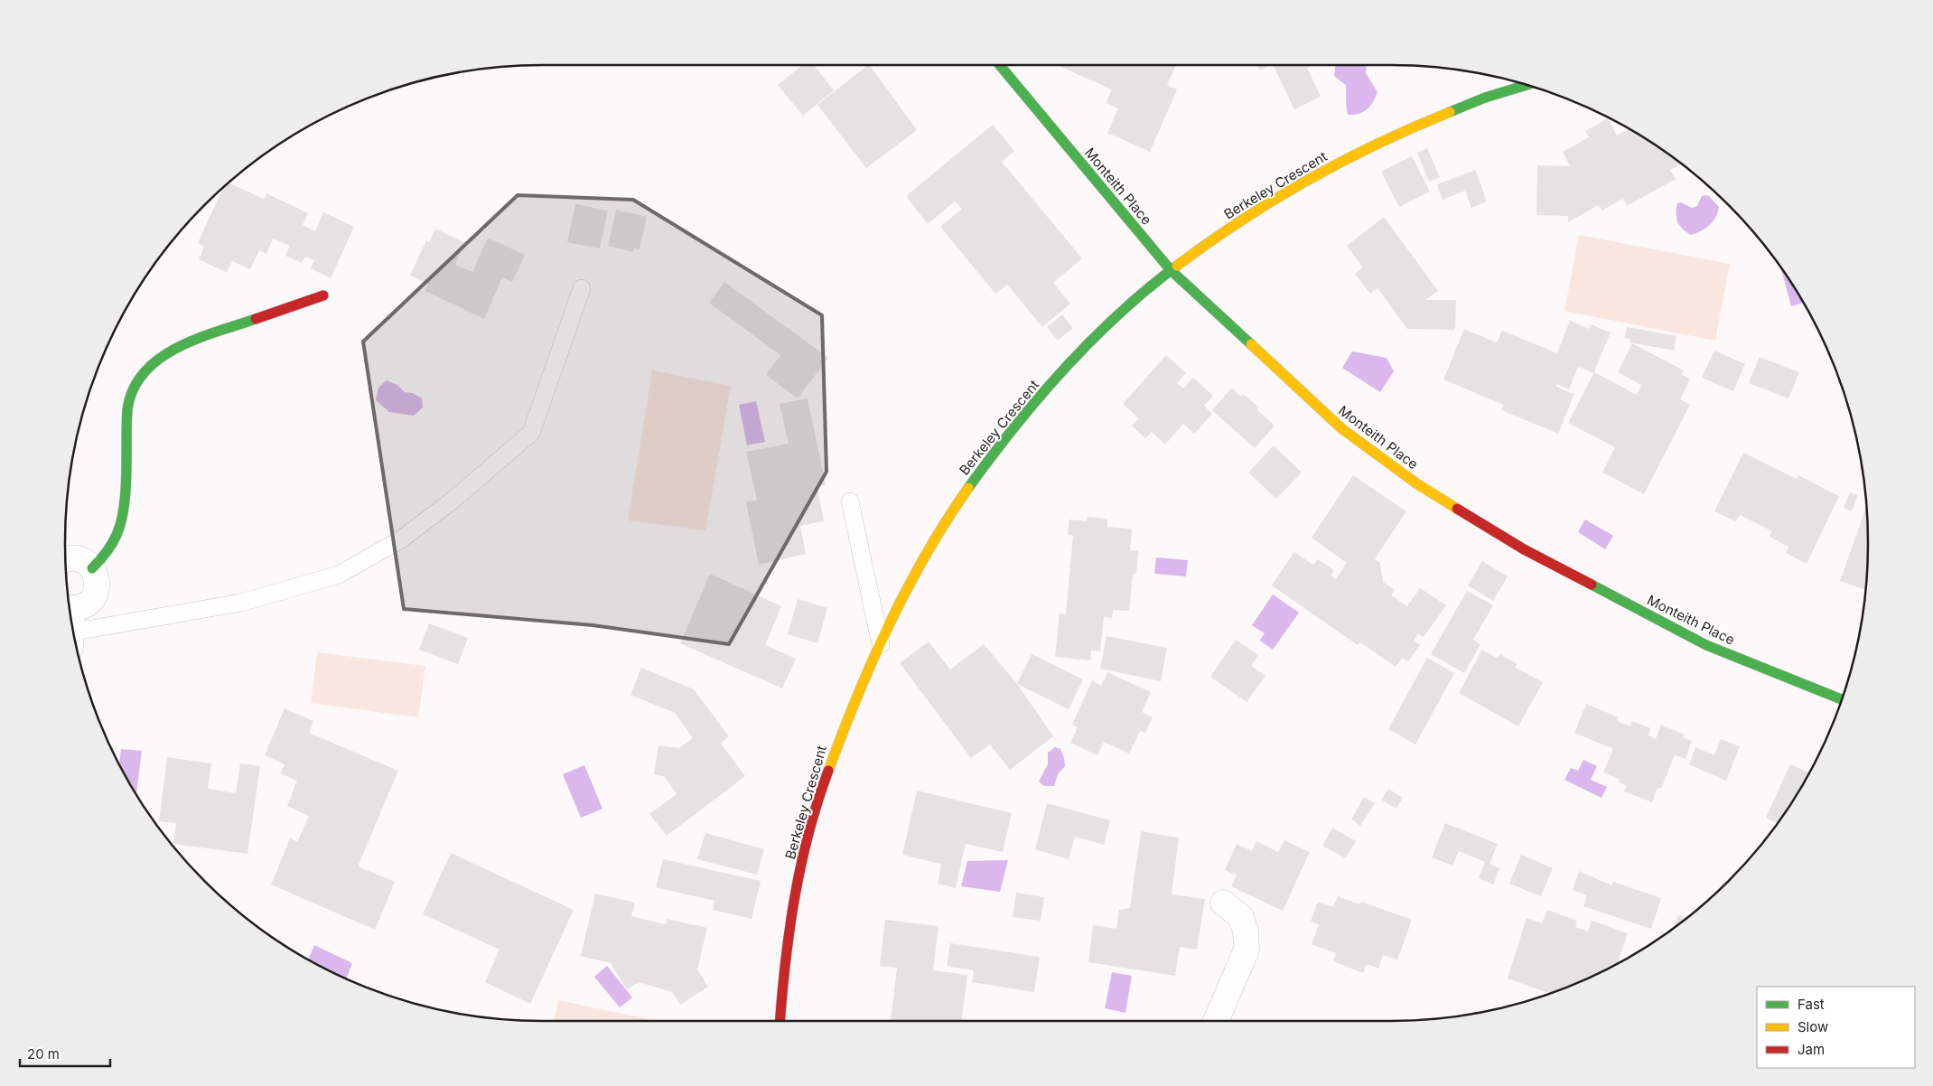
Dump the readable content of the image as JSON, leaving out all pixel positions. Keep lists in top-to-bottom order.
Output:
{
  "streets": {
    "street": ["Berkeley Crescent", "Monteith Place"]
  },
  "crossings": [
    ["Berkeley Crescent", "Monteith Place"]
  ],
  "legend": ["Fast", "Slow", "Jam"],
  "scale_bar": "20 m"
}
